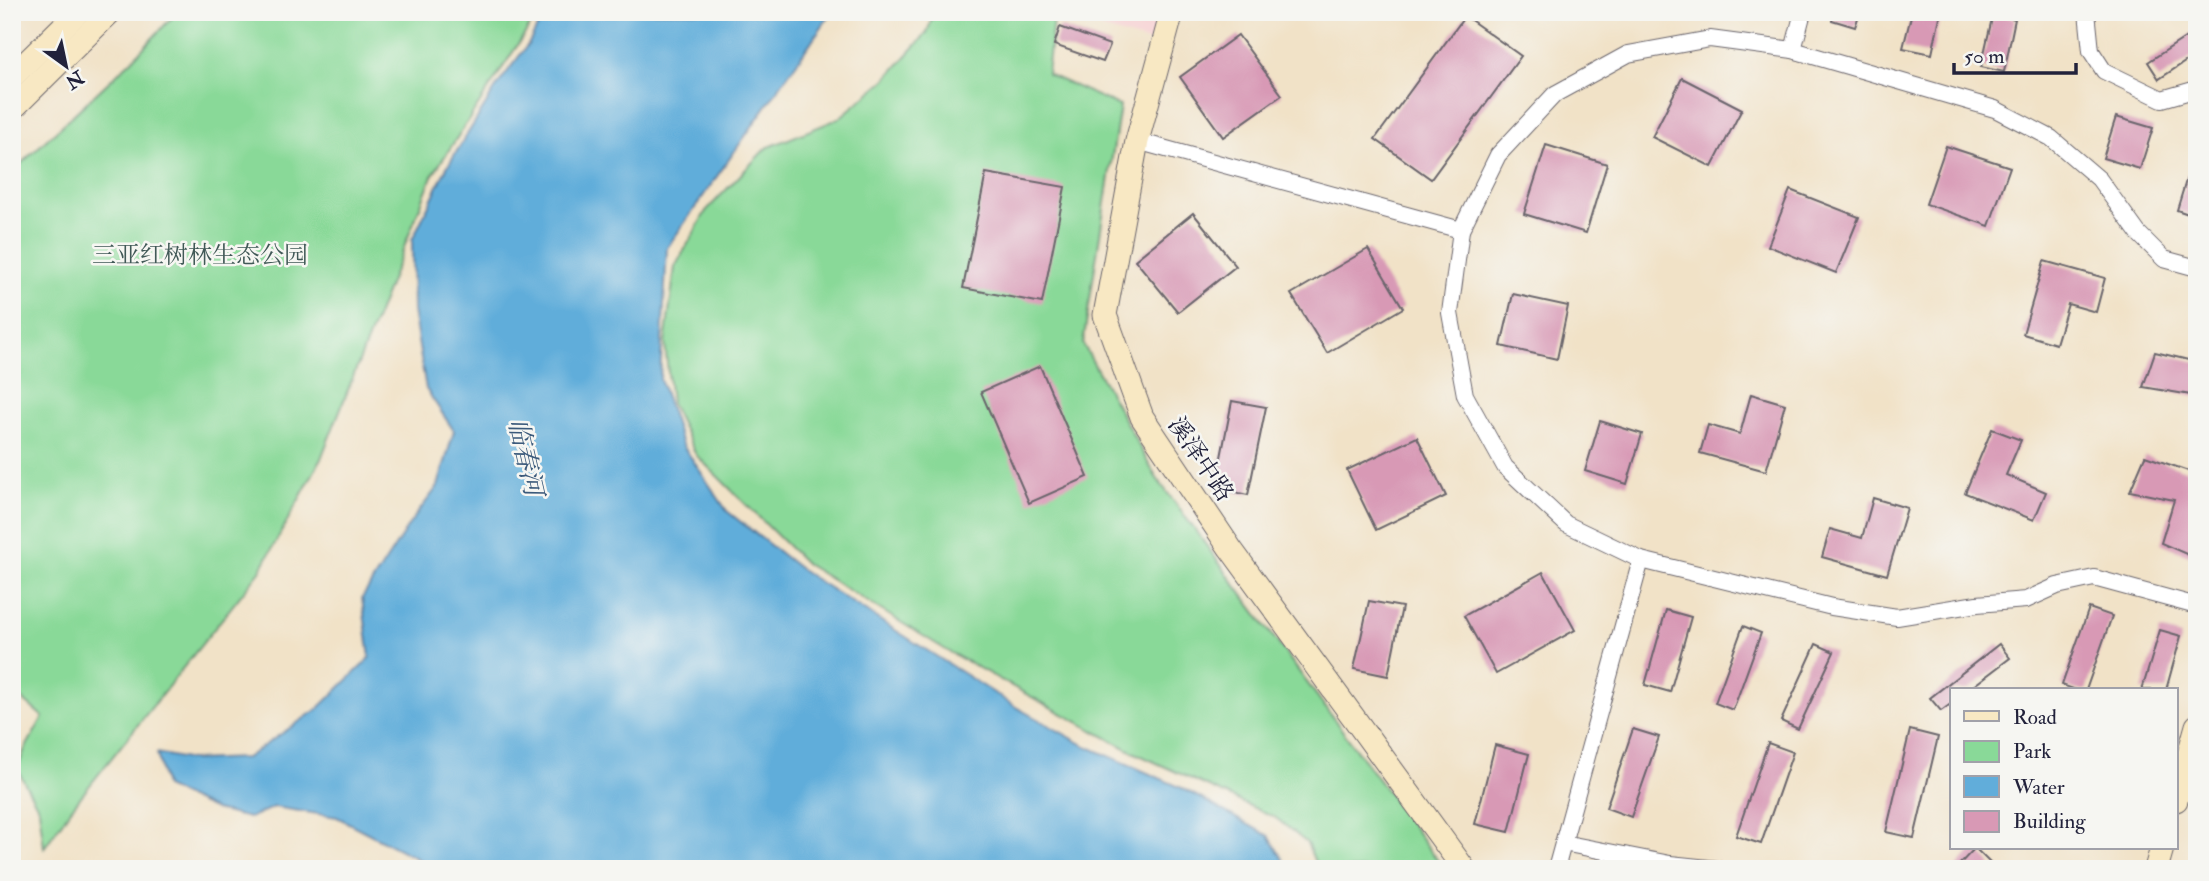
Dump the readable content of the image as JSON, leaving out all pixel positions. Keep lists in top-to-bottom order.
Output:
{
  "streets": {
    "street": ["溪泽中路"]
  },
  "water": ["临春河"],
  "parks": ["三亚红树林生态公园"],
  "legend": [
    "Road",
    "Park",
    "Water",
    "Building"
  ],
  "scale_bar": "50 m",
  "north": "bottom right"
}
